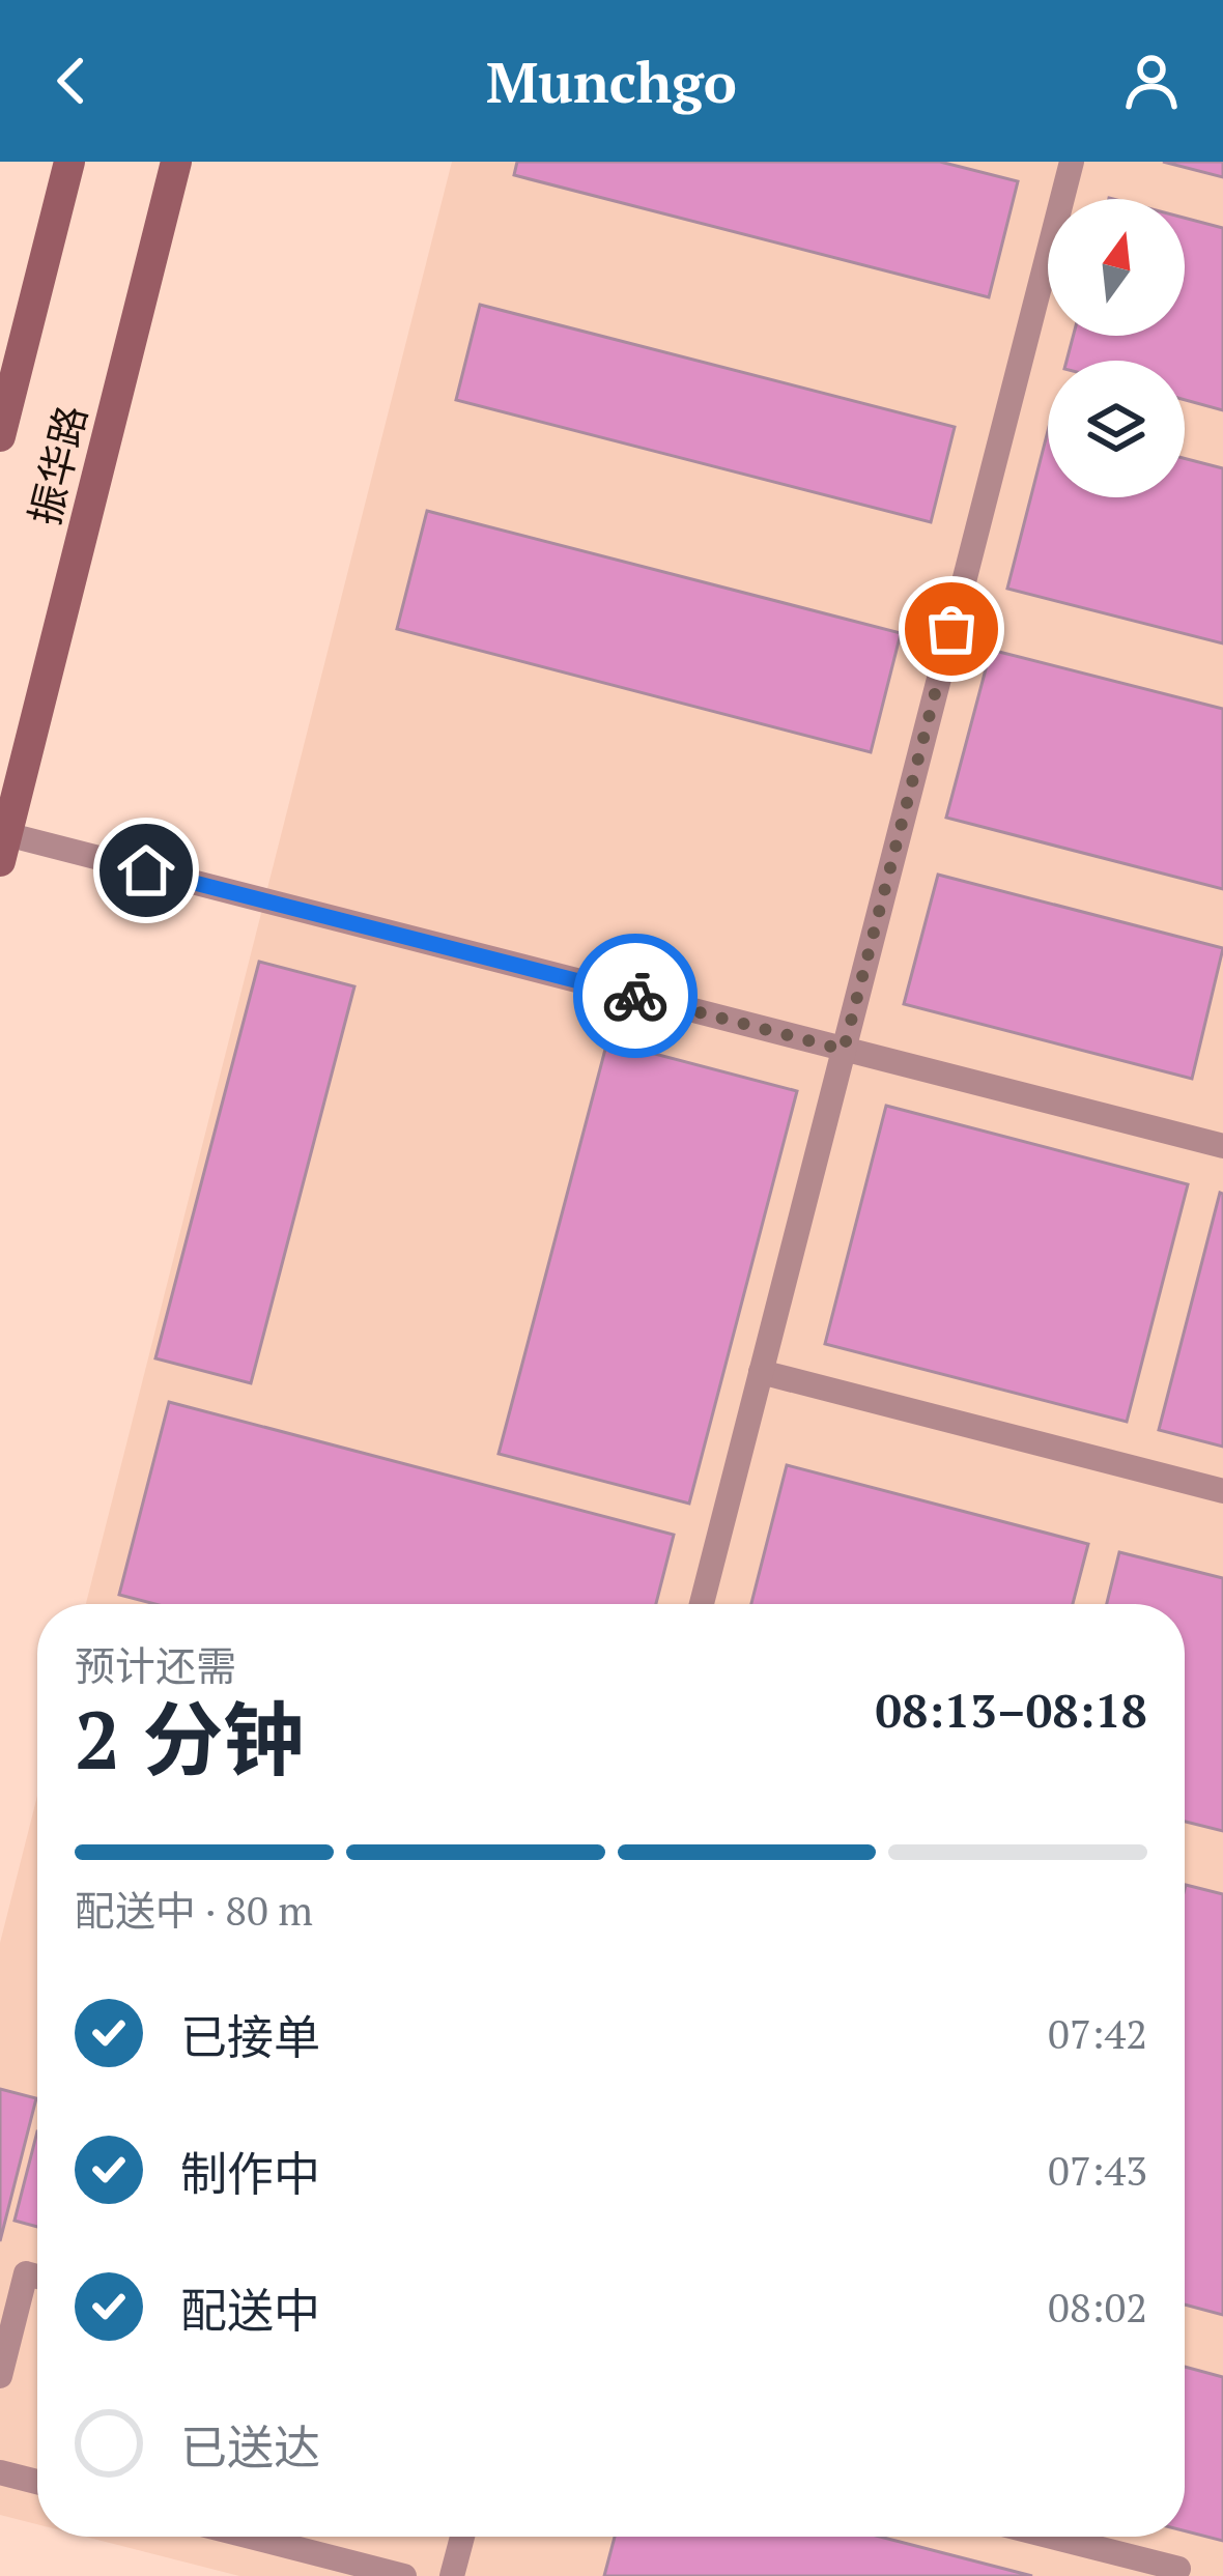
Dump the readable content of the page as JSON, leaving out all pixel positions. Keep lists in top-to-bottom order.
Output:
{
  "streets": {
    "main road": ["振华路"]
  },
  "north": "top",
  "page": {
    "header": "Munchgo",
    "heading": ["2 分钟", "预计还需", "08:13–08:18"],
    "bar": "配送中 · 80 m",
    "list": [
      ["已接单", "07:42"],
      ["制作中", "07:43"],
      ["配送中", "08:02"],
      "已送达"
    ]
  }
}
